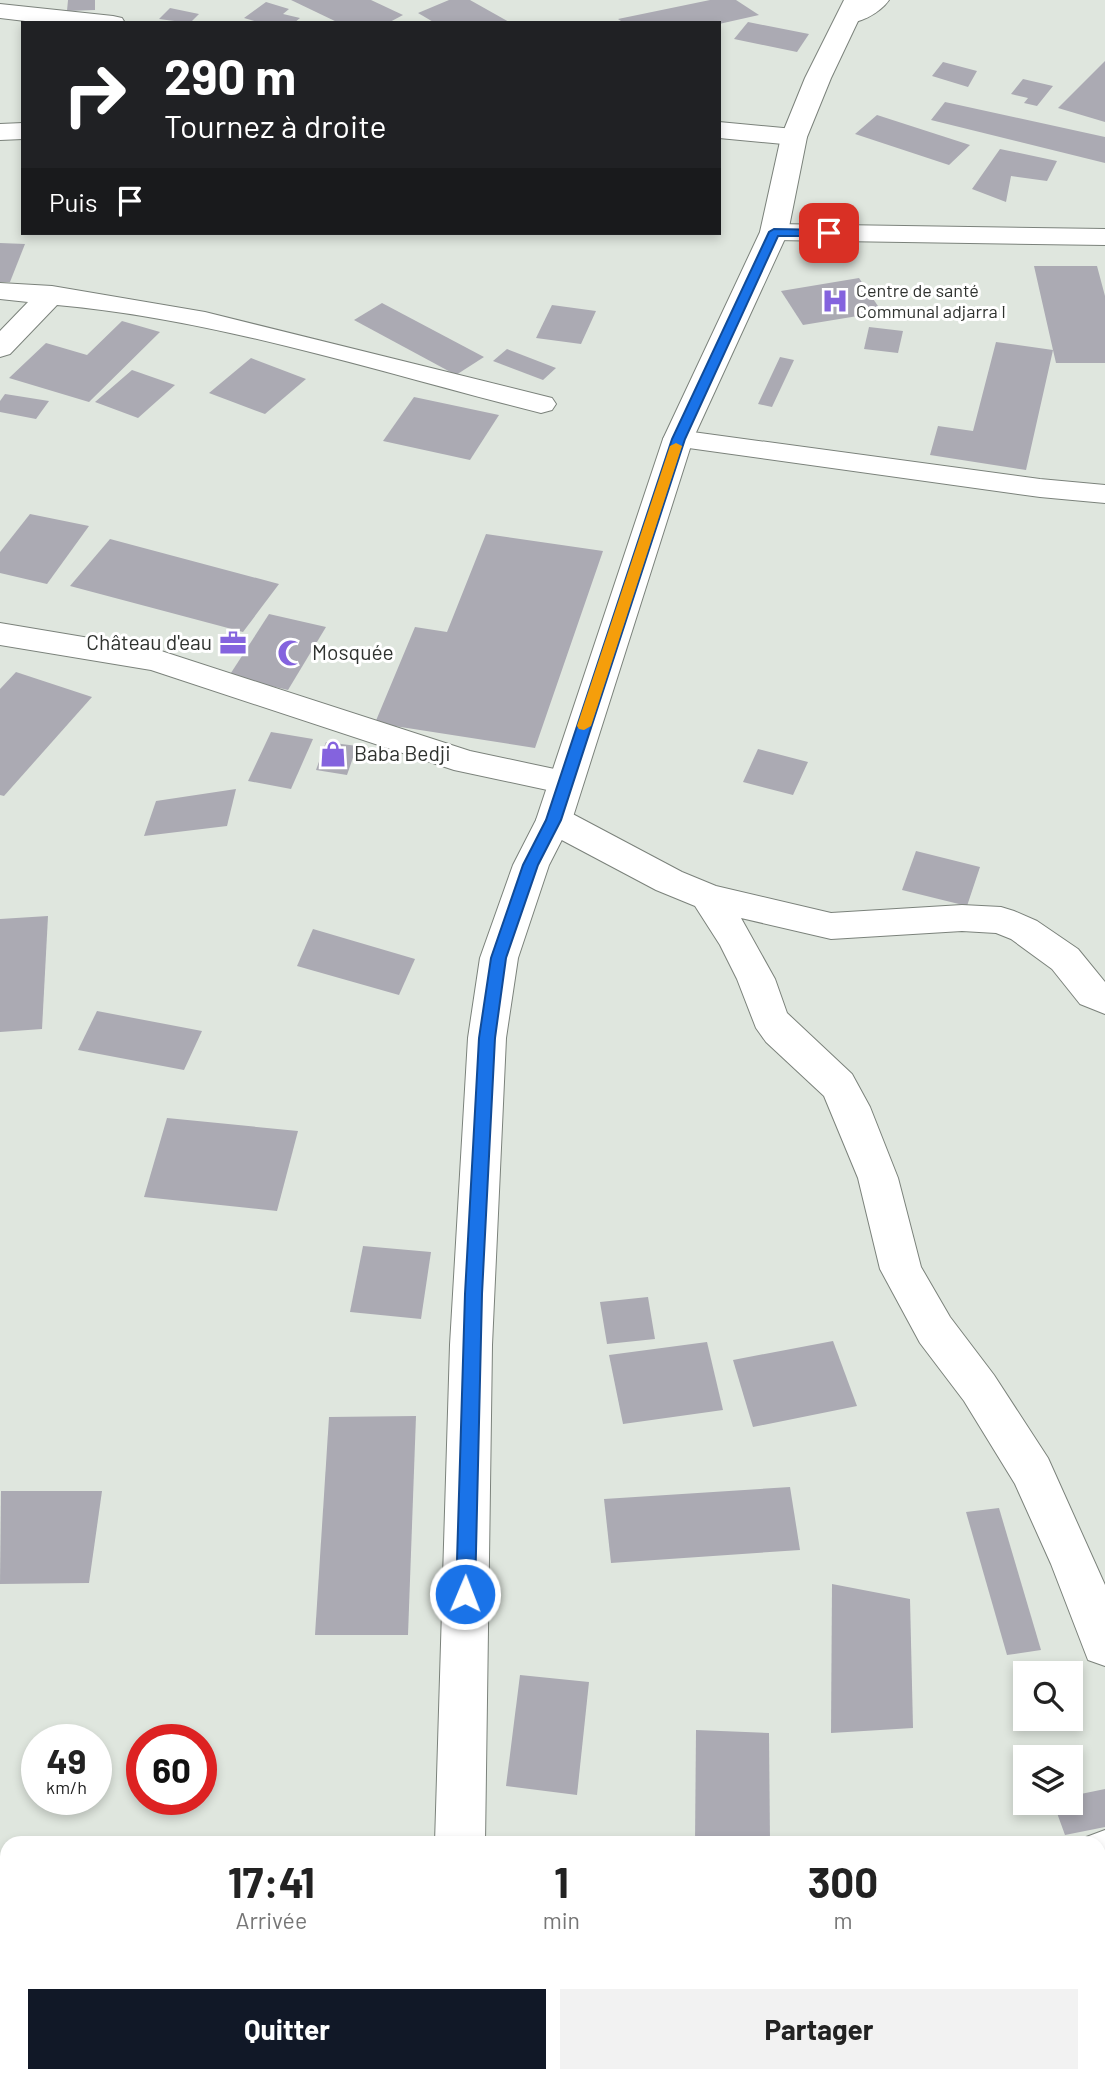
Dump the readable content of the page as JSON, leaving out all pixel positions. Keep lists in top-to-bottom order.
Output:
{
  "places": {
    "hospital": ["Centre de santé Communal adjarra I"],
    "office": ["Château d'eau"],
    "mosque": ["Mosquée"],
    "shop": ["Baba Bedji"]
  },
  "page": {
    "turn": ["290 m", "Tournez à droite"],
    "then": "Puis",
    "speed": "49 km/h",
    "limit": "60",
    "eta": [
      "17:41",
      "Arrivée",
      "1",
      "min",
      "300",
      "m"
    ],
    "buttons": ["Quitter", "Partager"]
  }
}
